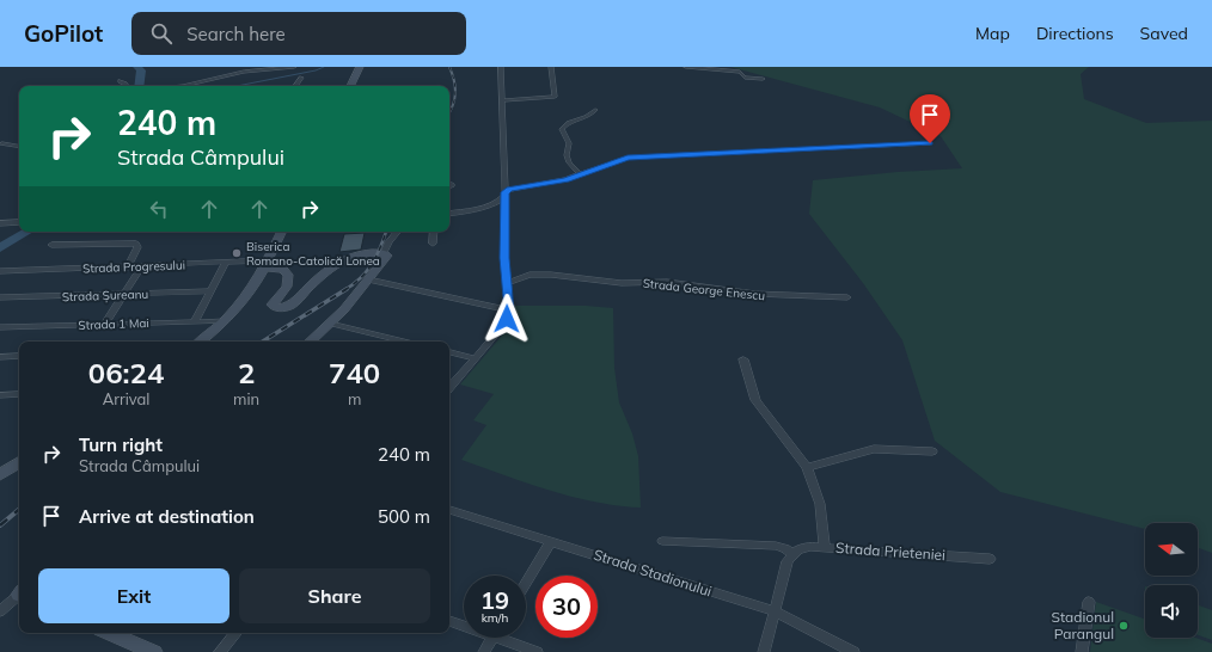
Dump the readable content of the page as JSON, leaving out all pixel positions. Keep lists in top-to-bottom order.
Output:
{
  "streets": {
    "street": [
      "Strada Progresului",
      "Strada George Enescu",
      "Strada Șureanu",
      "Strada 1 Mai",
      "Strada Prieteniei",
      "Strada Stadionului"
    ]
  },
  "places": ["Biserica Romano-Catolică Lonea", "Stadionul Parangul"],
  "north": "left",
  "page": {
    "header": "GoPilot",
    "search": "Search here",
    "nav": ["Map", "Directions", "Saved"],
    "turn": ["240 m", "Strada Câmpului"],
    "eta": [
      "06:24",
      "Arrival",
      "2",
      "min",
      "740",
      "m"
    ],
    "list": [
      {
        "name": "Turn right",
        "note": "Strada Câmpului",
        "value": "240 m"
      },
      {
        "name": "Arrive at destination",
        "value": "500 m"
      }
    ],
    "buttons": ["Exit", "Share"],
    "speed": "19 km/h",
    "limit": "30"
  }
}
